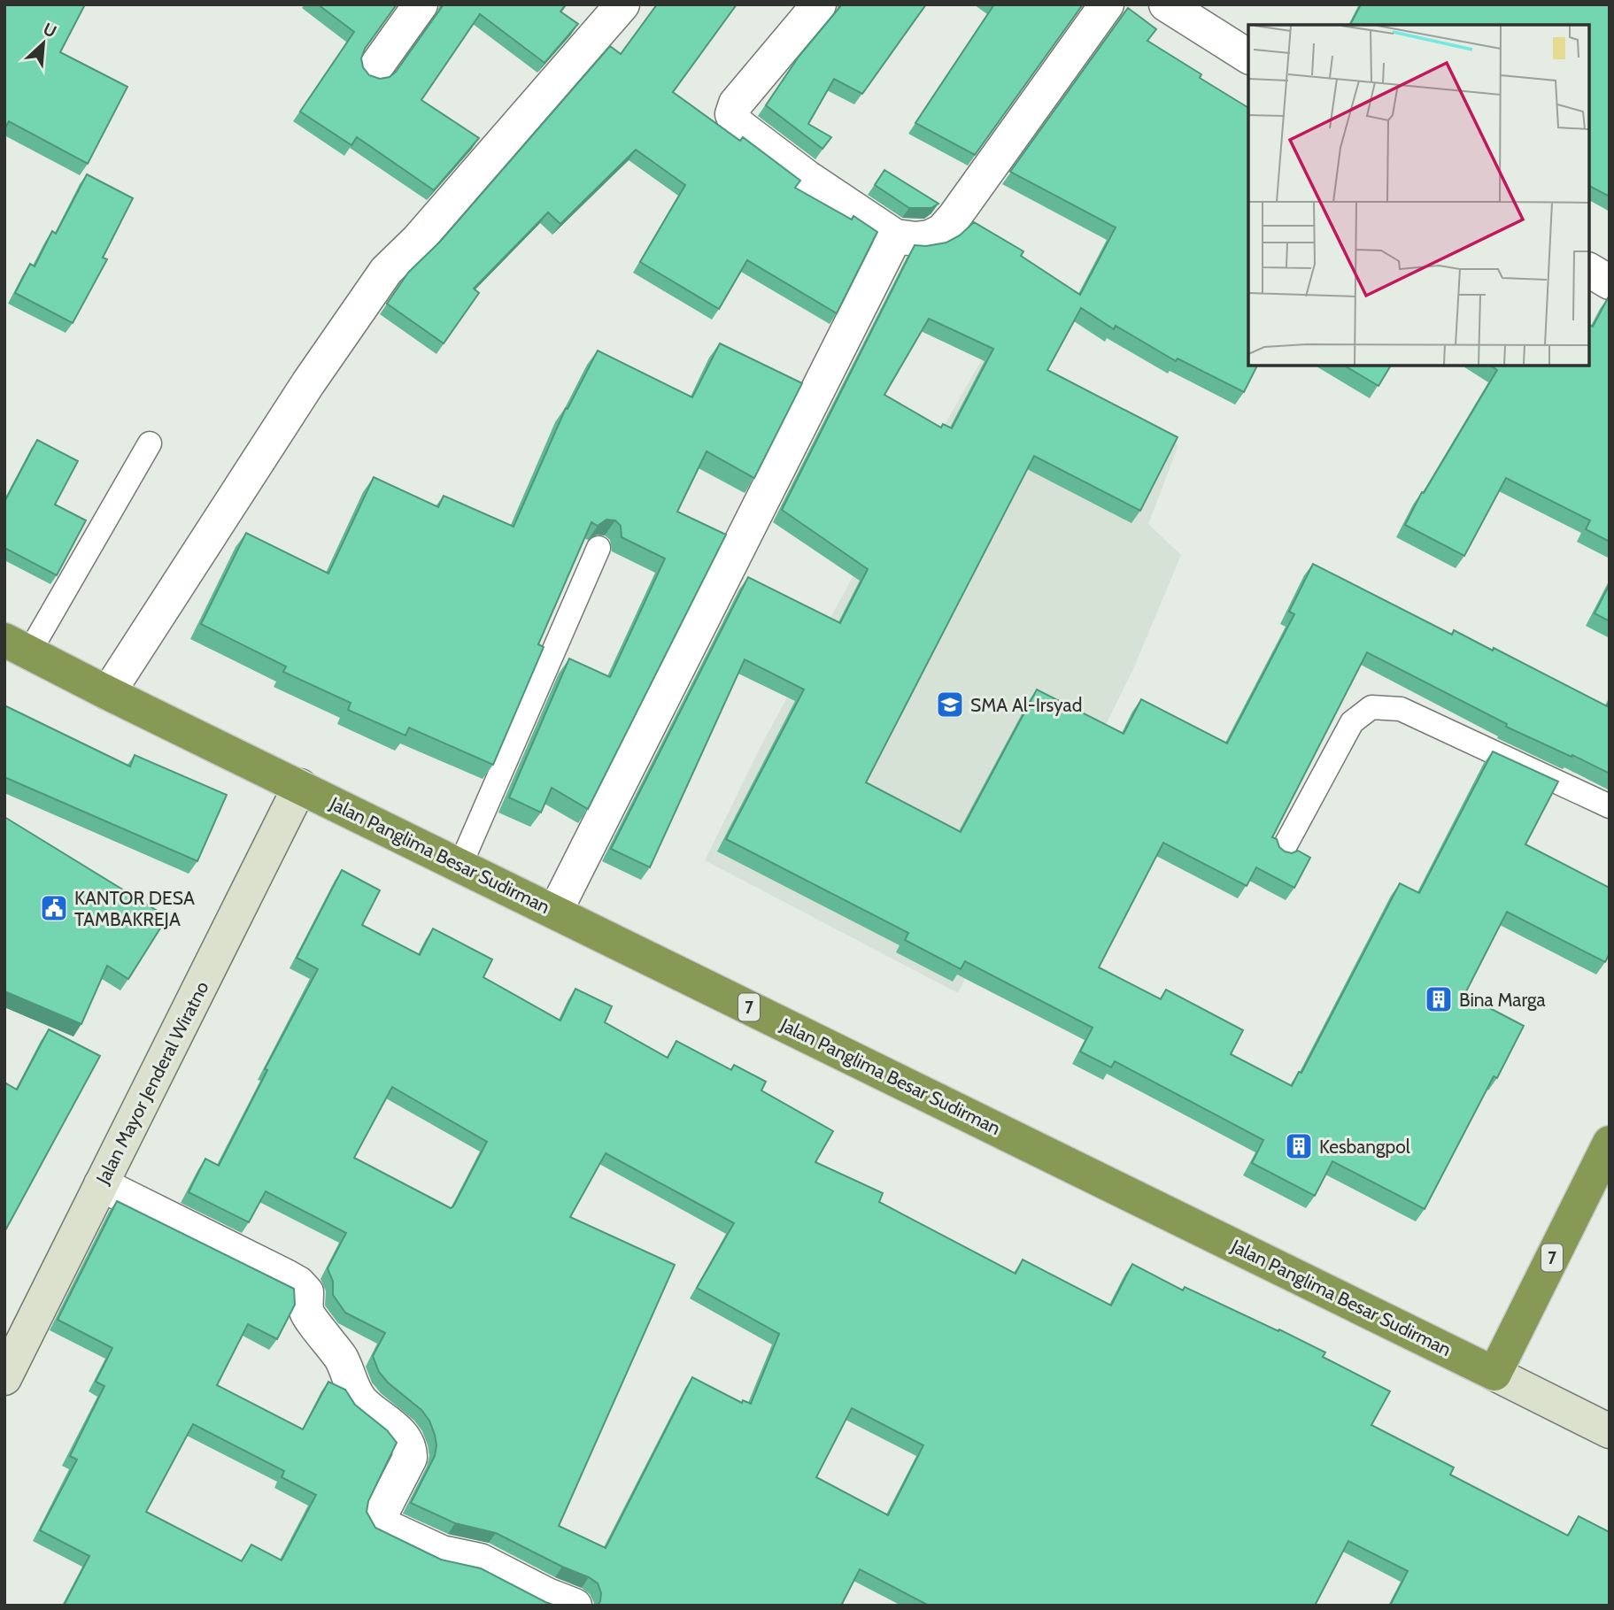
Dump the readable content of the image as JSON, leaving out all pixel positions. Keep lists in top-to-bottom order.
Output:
{
  "streets": {
    "highway": ["Jalan Panglima Besar Sudirman", "7"],
    "street": ["Jalan Mayor Jenderal Wiratno"]
  },
  "crossings": [
    ["Jalan Panglima Besar Sudirman", "7"],
    ["Jalan Panglima Besar Sudirman", "Jalan Mayor Jenderal Wiratno"]
  ],
  "places": {
    "school or university": ["SMA Al-Irsyad"],
    "public building": ["KANTOR DESA TAMBAKREJA"],
    "building": ["Bina Marga", "Kesbangpol"]
  },
  "north": "top right"
}
